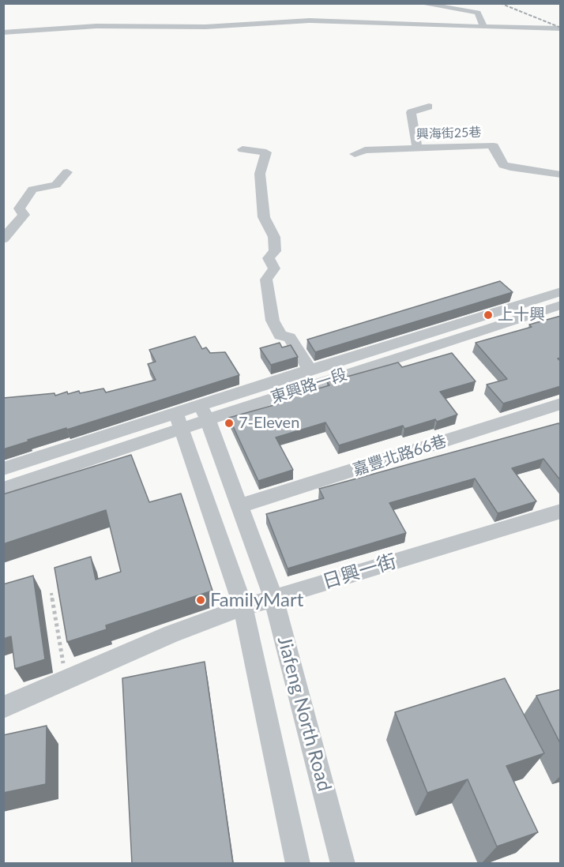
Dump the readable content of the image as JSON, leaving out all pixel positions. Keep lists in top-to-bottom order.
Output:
{
  "streets": {
    "street": [
      "興海街25巷",
      "東興路一段",
      "嘉豐北路66巷",
      "日興一街",
      "Jiafeng North Road"
    ]
  },
  "crossings": [
    ["東興路一段", "Jiafeng North Road"],
    ["嘉豐北路66巷", "Jiafeng North Road"],
    ["日興一街", "Jiafeng North Road"]
  ],
  "places": ["上十興", "7-Eleven", "FamilyMart"]
}
